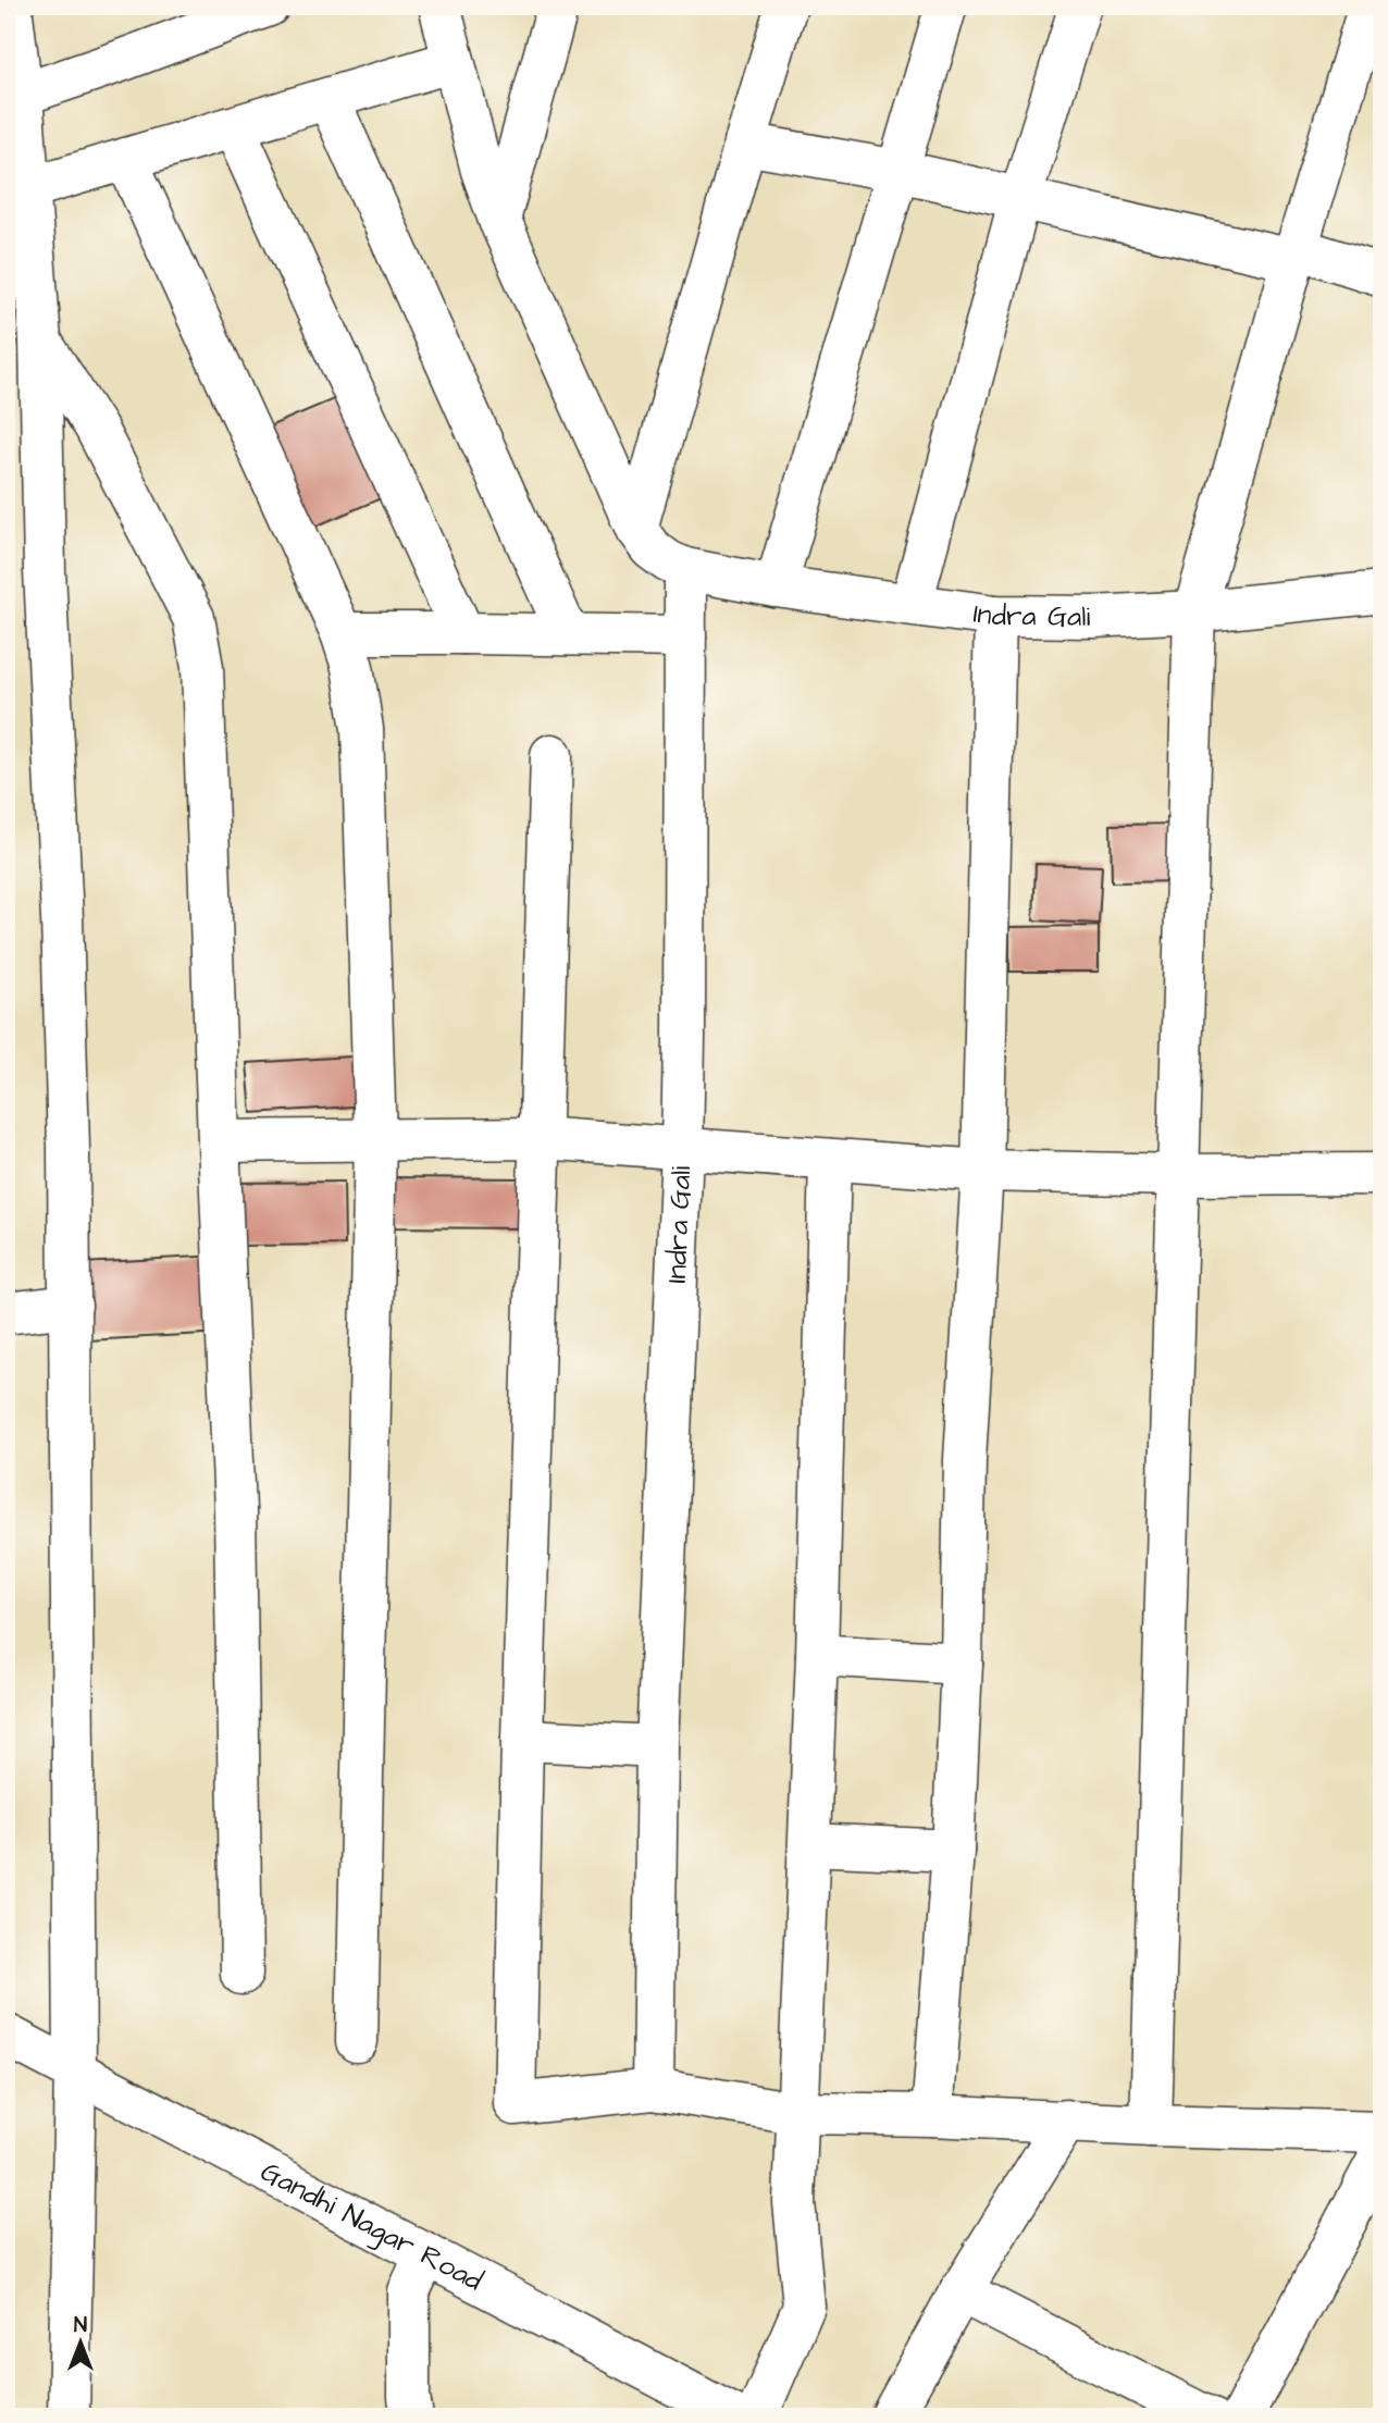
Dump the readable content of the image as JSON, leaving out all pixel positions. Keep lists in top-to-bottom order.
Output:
{
  "streets": {
    "street": ["Indra Gali", "Gandhi Nagar Road"]
  },
  "north": "top"
}
